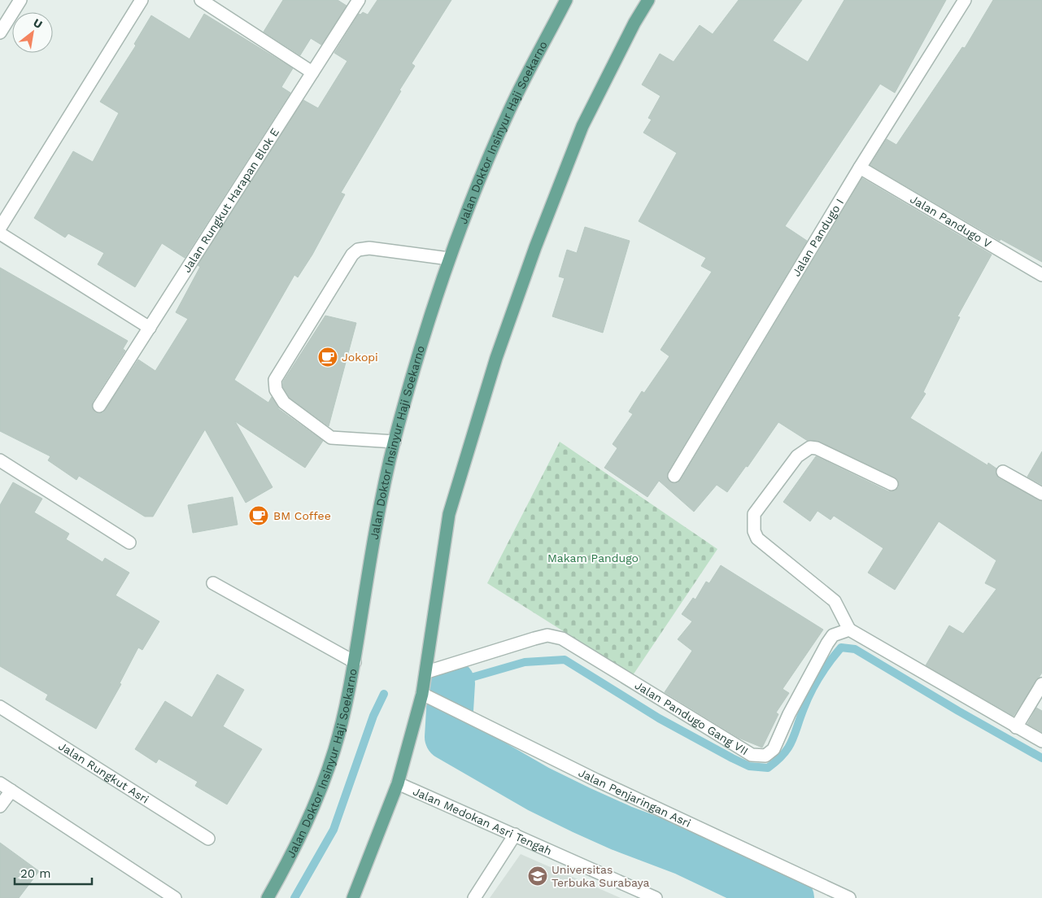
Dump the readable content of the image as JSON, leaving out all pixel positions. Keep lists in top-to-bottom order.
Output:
{
  "streets": {
    "main road": ["Jalan Doktor Insinyur Haji Soekarno"],
    "street": [
      "Jalan Rungkut Harapan Blok E",
      "Jalan Pandugo V",
      "Jalan Pandugo I",
      "Jalan Pandugo Gang VII",
      "Jalan Rungkut Asri",
      "Jalan Penjaringan Asri",
      "Jalan Medokan Asri Tengah"
    ]
  },
  "crossings": [
    ["Jalan Pandugo V", "Jalan Pandugo I"]
  ],
  "parks": ["Makam Pandugo"],
  "places": {
    "cafe": ["Jokopi", "BM Coffee"],
    "school or university": ["Universitas Terbuka Surabaya"]
  },
  "scale_bar": "20 m",
  "north": "top right"
}
